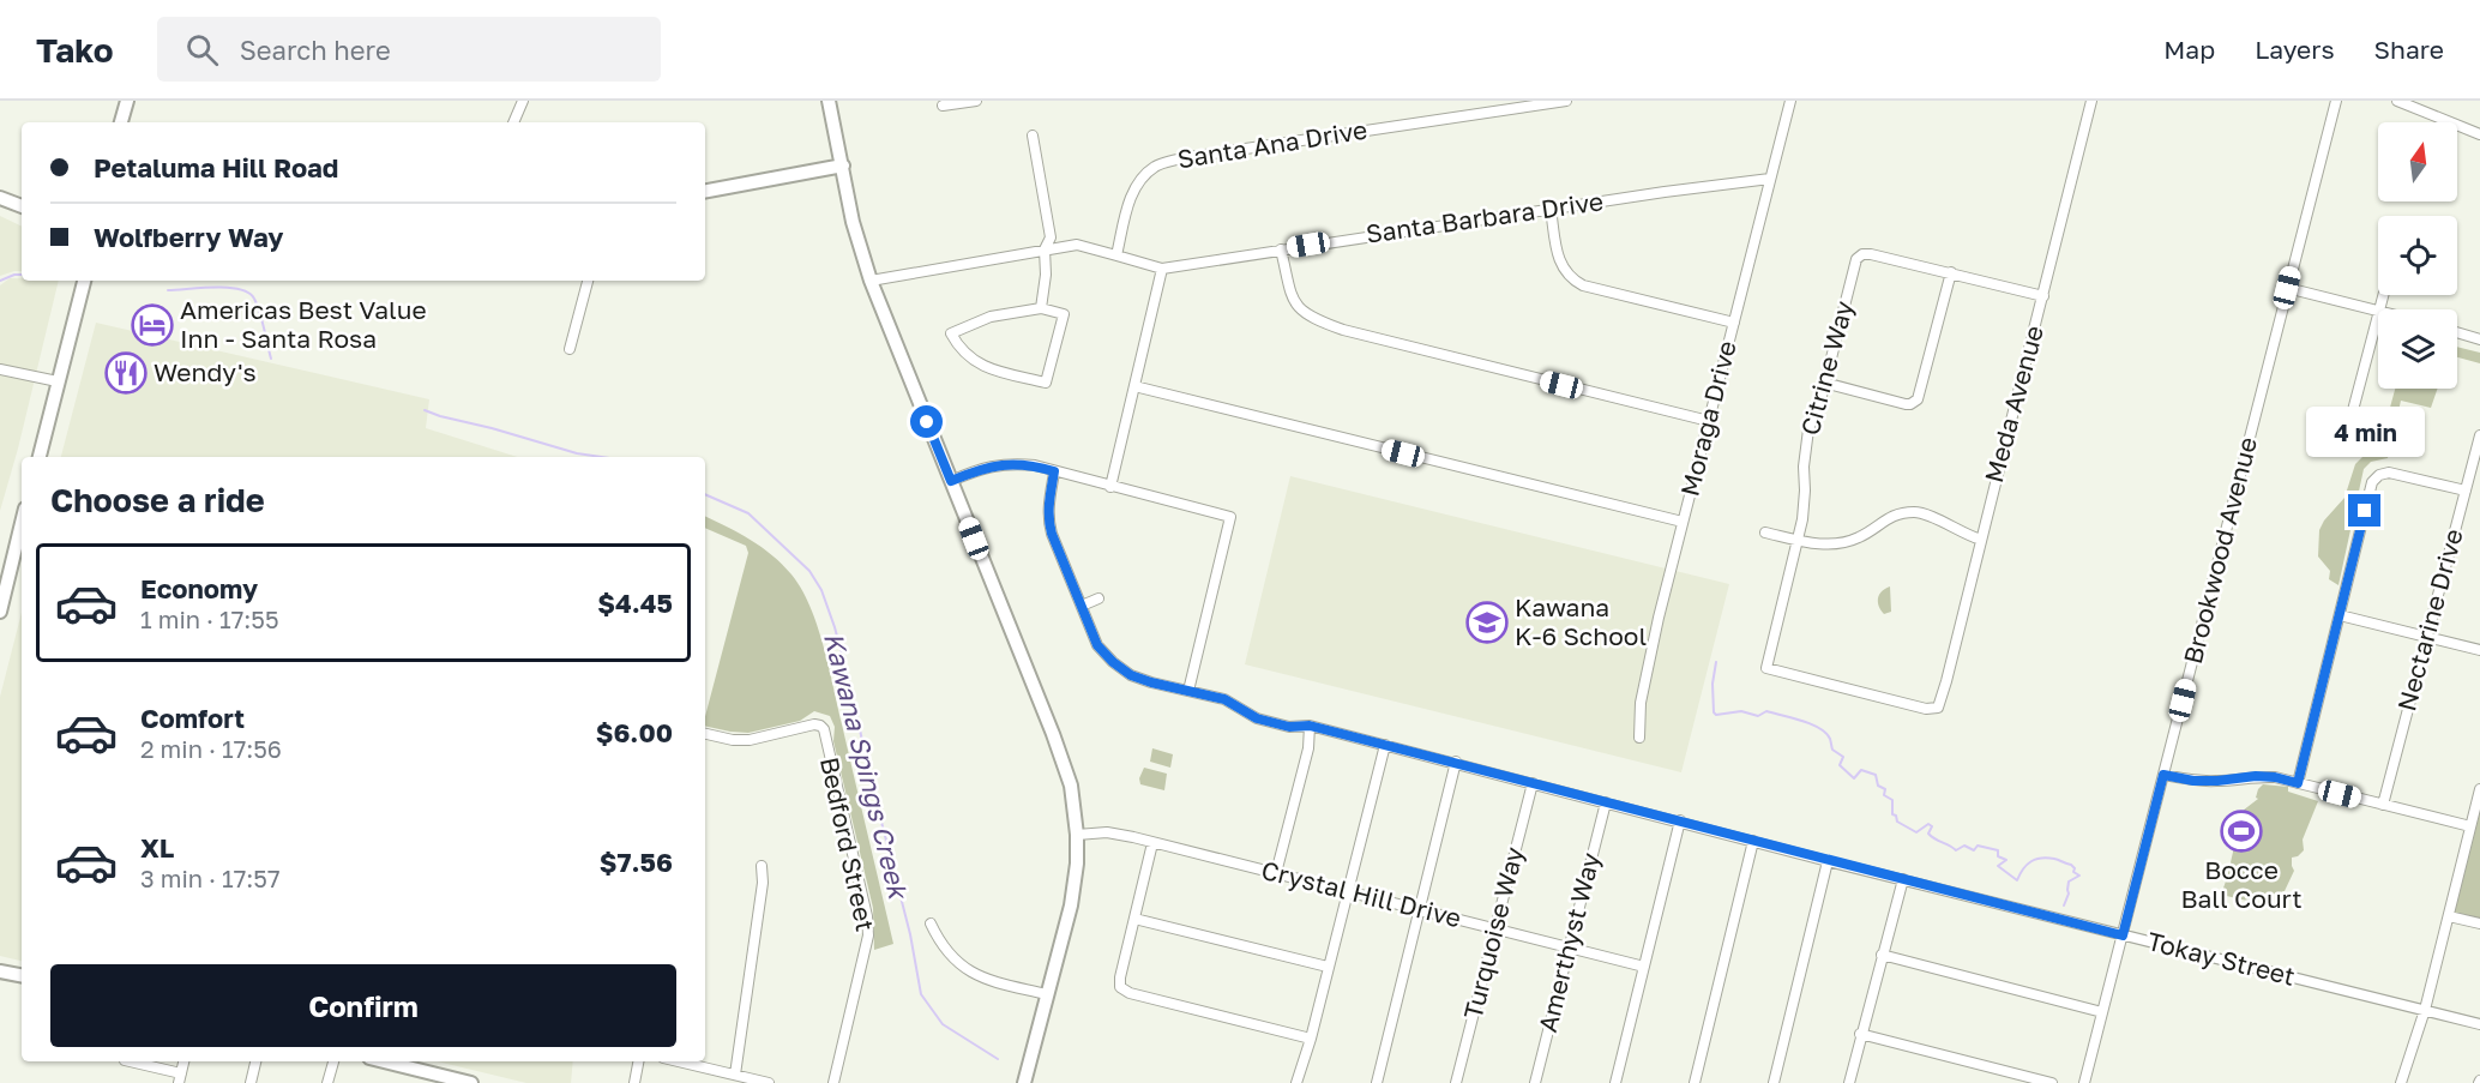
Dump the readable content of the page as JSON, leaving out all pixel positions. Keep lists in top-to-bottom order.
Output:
{
  "streets": {
    "street": [
      "Santa Ana Drive",
      "Santa Barbara Drive",
      "Citrine Way",
      "Meda Avenue",
      "Moraga Drive",
      "Brookwood Avenue",
      "Nectarine Drive",
      "Bedford Street",
      "Crystal Hill Drive",
      "Turquoise Way",
      "Amerthyst Way",
      "Tokay Street"
    ]
  },
  "crossings": [
    ["Santa Ana Drive", "Santa Barbara Drive"],
    ["Santa Barbara Drive", "Moraga Drive"],
    ["Citrine Way", "Meda Avenue"],
    ["Brookwood Avenue", "Tokay Street"],
    ["Crystal Hill Drive", "Turquoise Way"],
    ["Crystal Hill Drive", "Amerthyst Way"],
    ["Turquoise Way", "Tokay Street"],
    ["Amerthyst Way", "Tokay Street"]
  ],
  "water": ["Kawana Spings Creek"],
  "places": {
    "hotel": ["Americas Best Value Inn - Santa Rosa"],
    "restaurant": ["Wendy's"],
    "school or university": ["Kawana K-6 School"],
    "sports": ["Bocce Ball Court"]
  },
  "north": "top",
  "page": {
    "header": "Tako",
    "search": "Search here",
    "nav": ["Map", "Layers", "Share"],
    "banner": ["Petaluma Hill Road", "Wolfberry Way"],
    "bubble": "4 min",
    "heading": "Choose a ride",
    "list": [
      {
        "name": "Economy",
        "note": "1 min · 17:55",
        "value": "$4.45"
      },
      {
        "name": "Comfort",
        "note": "2 min · 17:56",
        "value": "$6.00"
      },
      {
        "name": "XL",
        "note": "3 min · 17:57",
        "value": "$7.56"
      }
    ],
    "buttons": "Confirm"
  }
}
